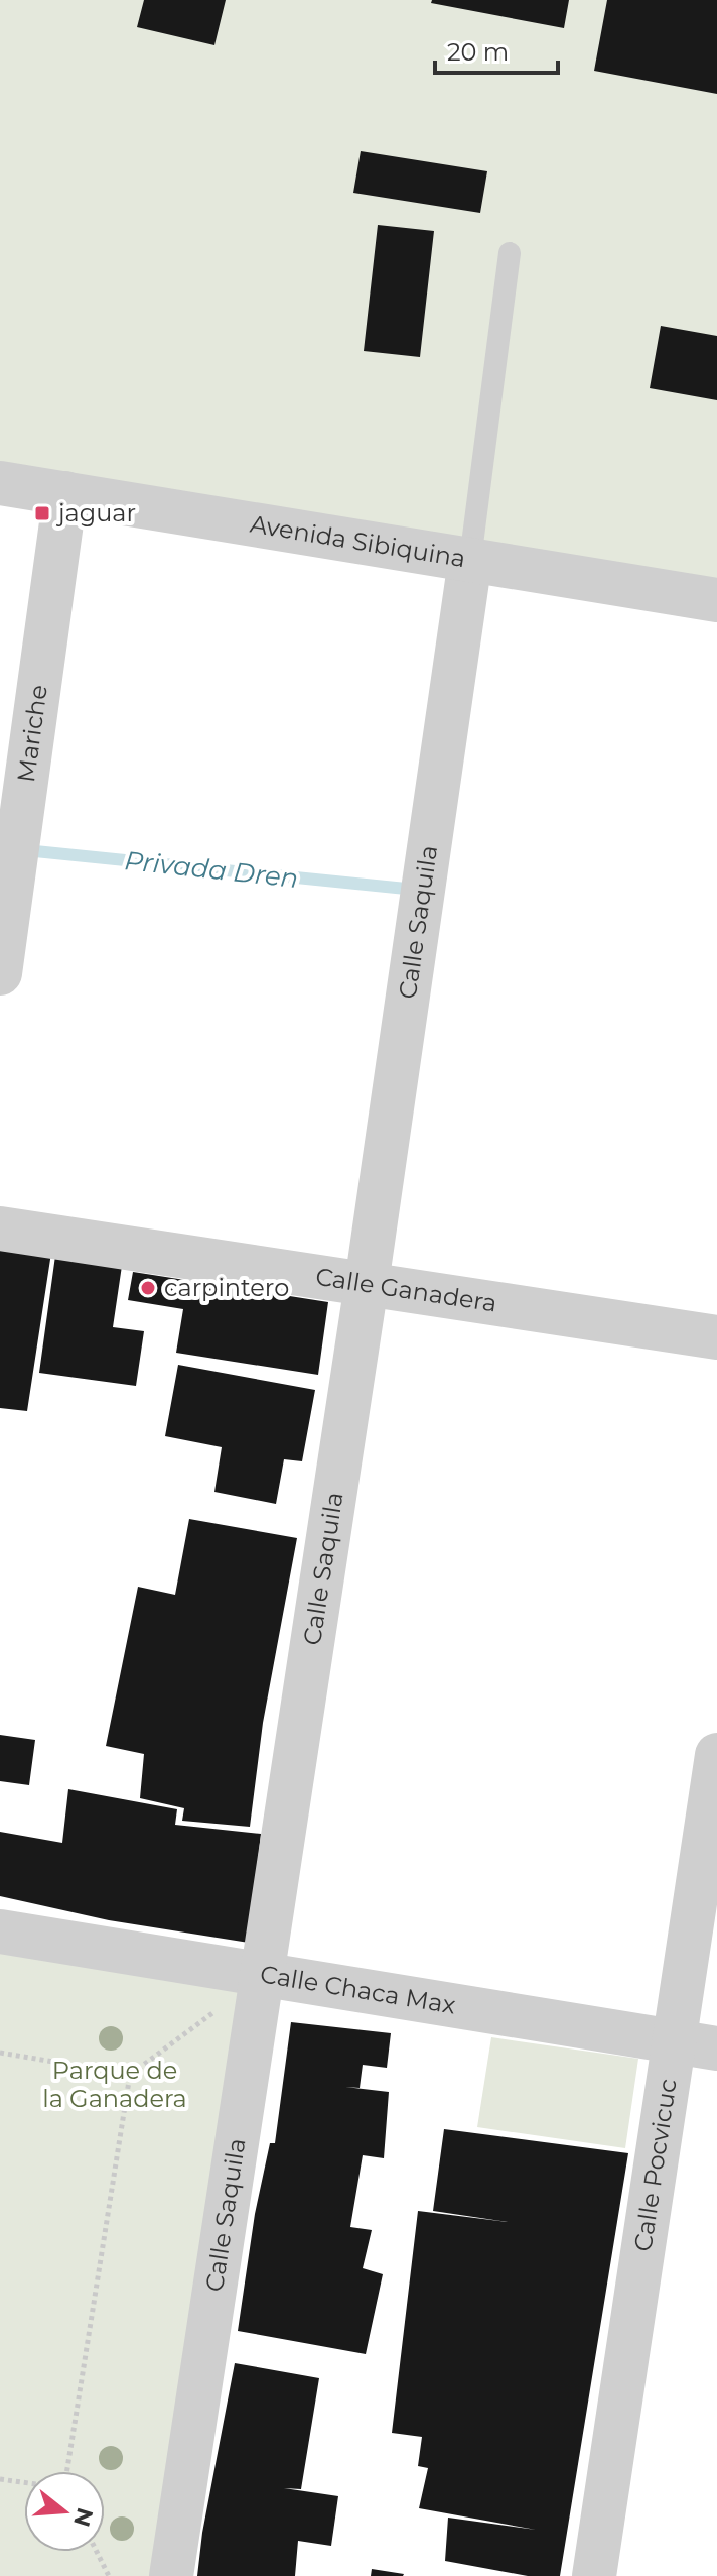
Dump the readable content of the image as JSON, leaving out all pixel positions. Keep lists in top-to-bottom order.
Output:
{
  "streets": {
    "street": [
      "Avenida Sibiquina",
      "Mariche",
      "Calle Saquila",
      "Calle Ganadera",
      "Calle Chaca Max",
      "Calle Pocvicuc"
    ]
  },
  "crossings": [
    ["Avenida Sibiquina", "Mariche"],
    ["Avenida Sibiquina", "Calle Saquila"],
    ["Calle Saquila", "Calle Ganadera"],
    ["Calle Saquila", "Calle Chaca Max"],
    ["Calle Chaca Max", "Calle Pocvicuc"]
  ],
  "water": ["Privada Dren"],
  "parks": ["Parque de la Ganadera"],
  "places": {
    "transit": ["jaguar"],
    "other": ["carpintero"]
  },
  "scale_bar": "20 m",
  "north": "right"
}
